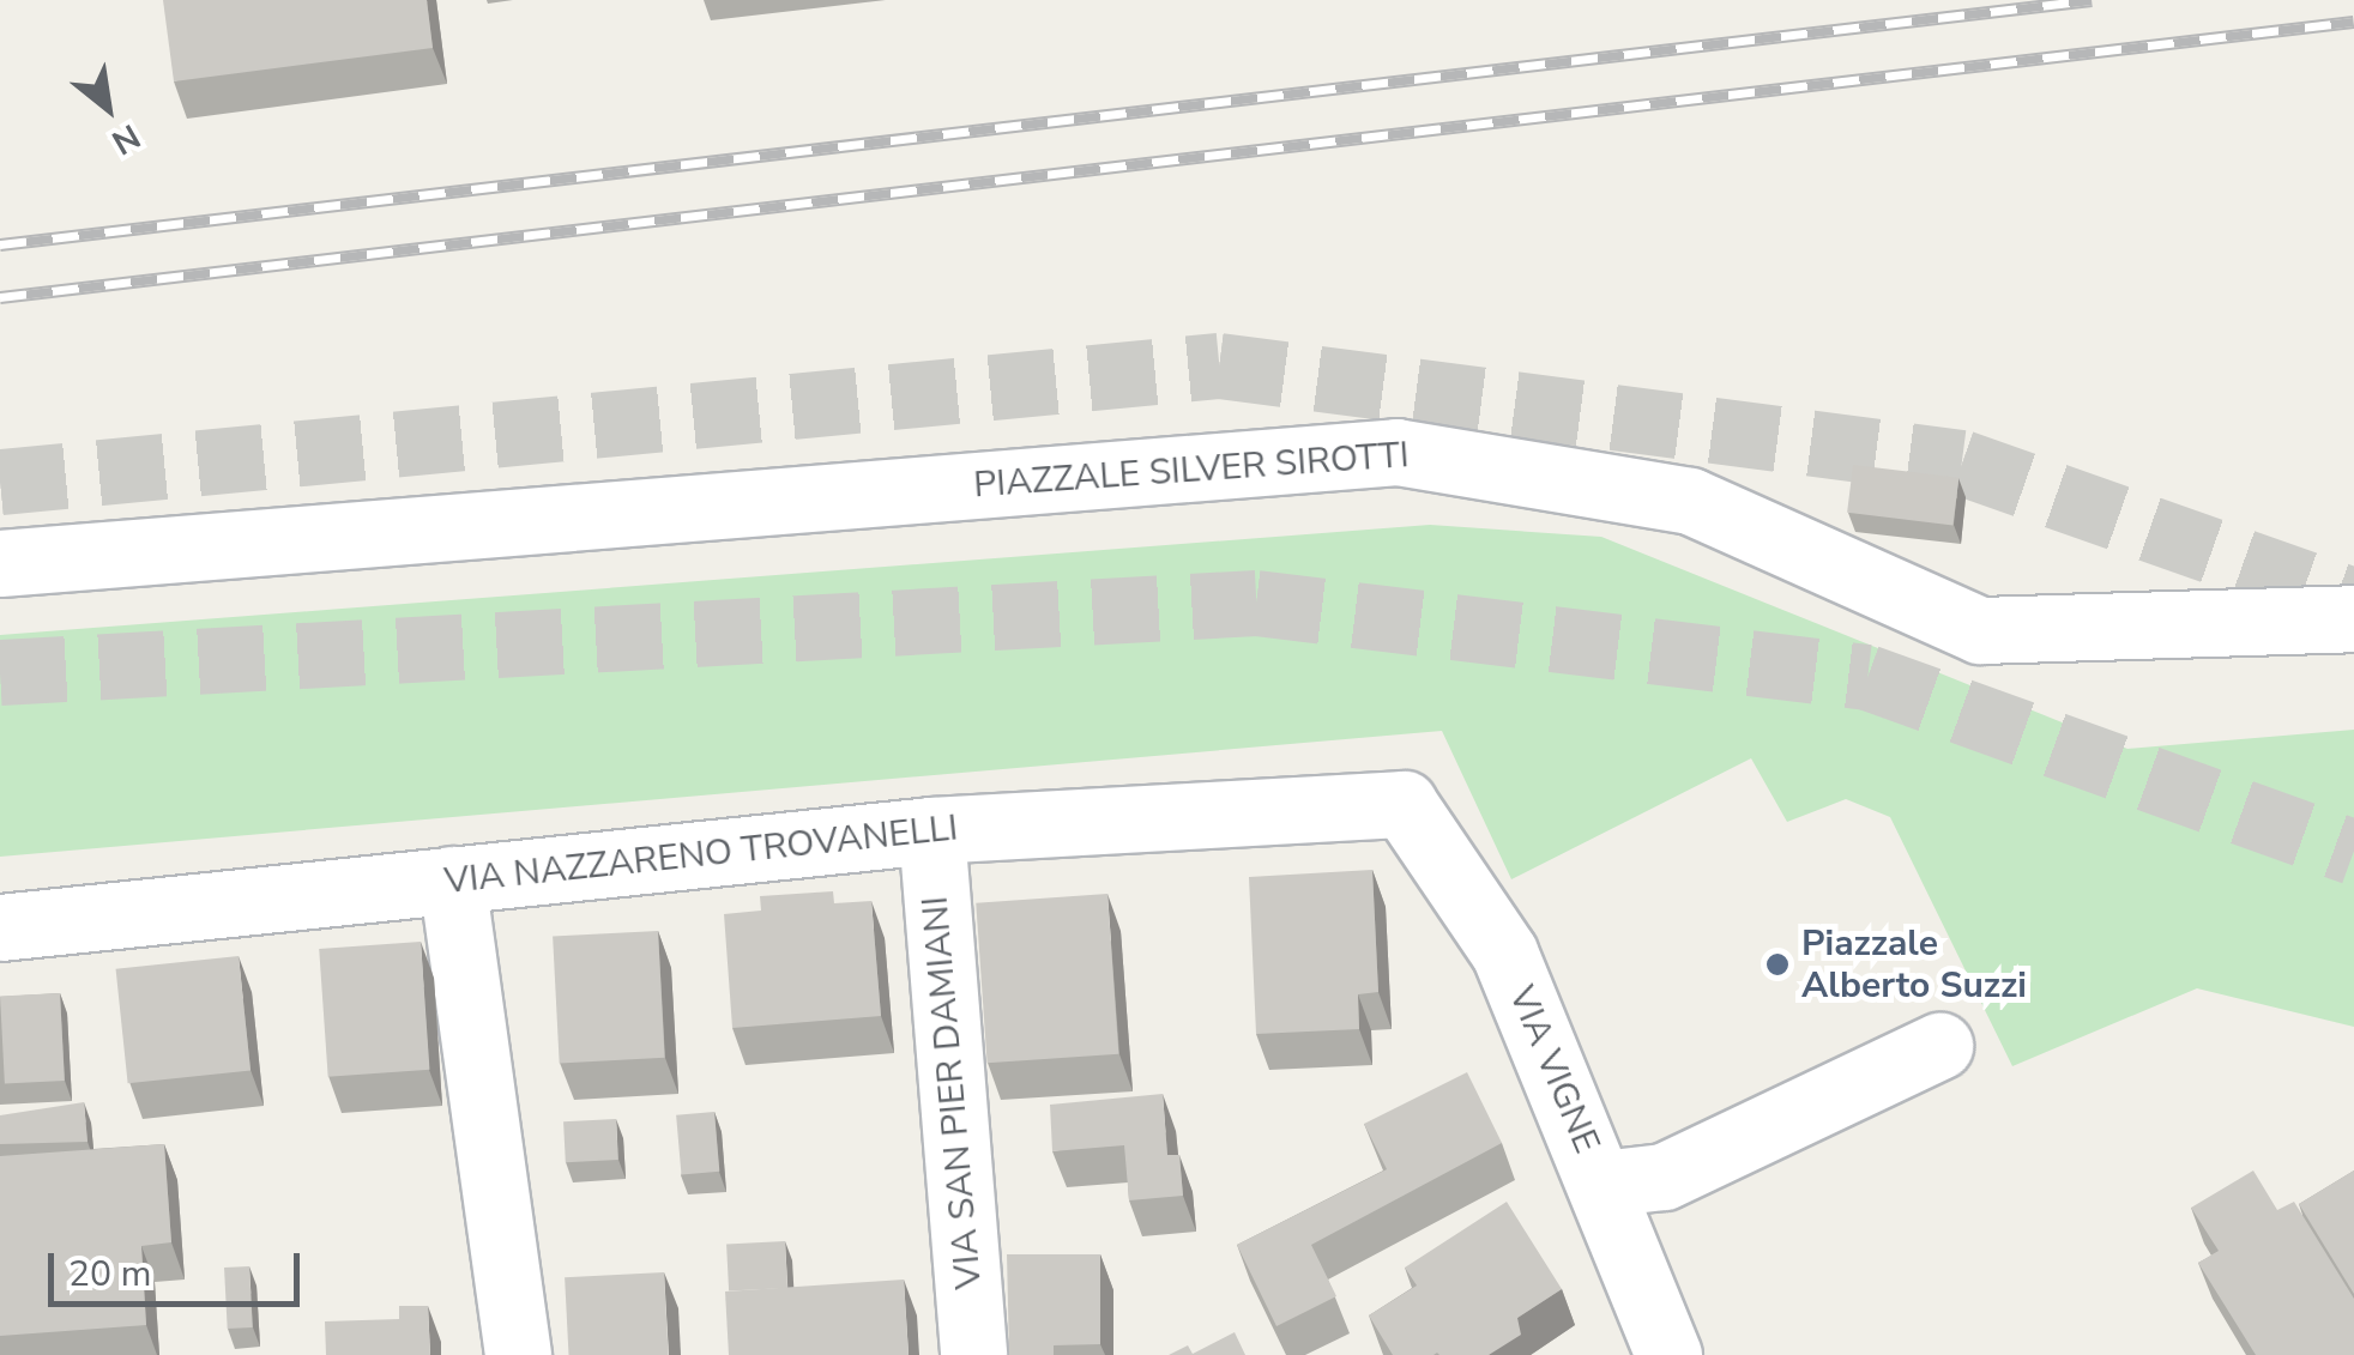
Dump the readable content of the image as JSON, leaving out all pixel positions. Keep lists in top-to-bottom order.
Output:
{
  "streets": {
    "street": [
      "PIAZZALE SILVER SIROTTI",
      "VIA NAZZARENO TROVANELLI",
      "VIA VIGNE",
      "VIA SAN PIER DAMIANI"
    ]
  },
  "crossings": [
    ["VIA NAZZARENO TROVANELLI", "VIA VIGNE"],
    ["VIA NAZZARENO TROVANELLI", "VIA SAN PIER DAMIANI"]
  ],
  "places": ["Piazzale Alberto Suzzi"],
  "scale_bar": "20 m",
  "north": "bottom right"
}
